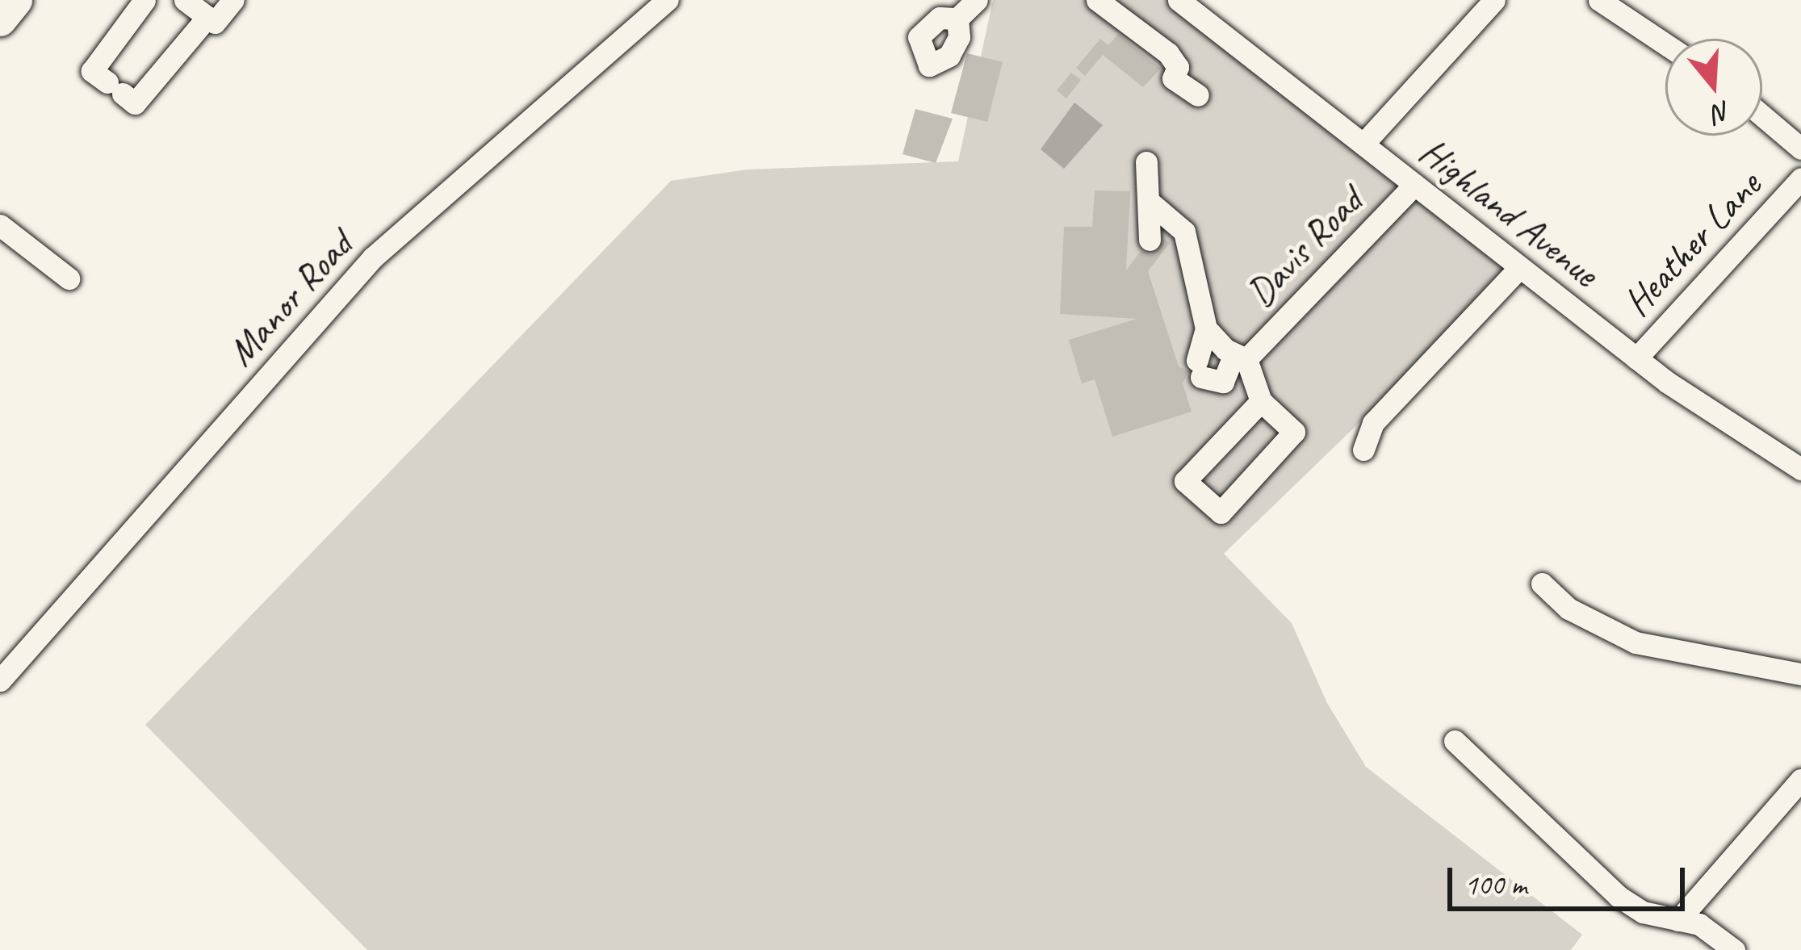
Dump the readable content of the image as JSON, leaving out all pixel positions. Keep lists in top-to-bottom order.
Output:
{
  "streets": {
    "street": [
      "Highland Avenue",
      "Heather Lane",
      "Davis Road",
      "Manor Road"
    ]
  },
  "crossings": [
    ["Highland Avenue", "Heather Lane"],
    ["Highland Avenue", "Davis Road"]
  ],
  "scale_bar": "100 m",
  "north": "bottom"
}
